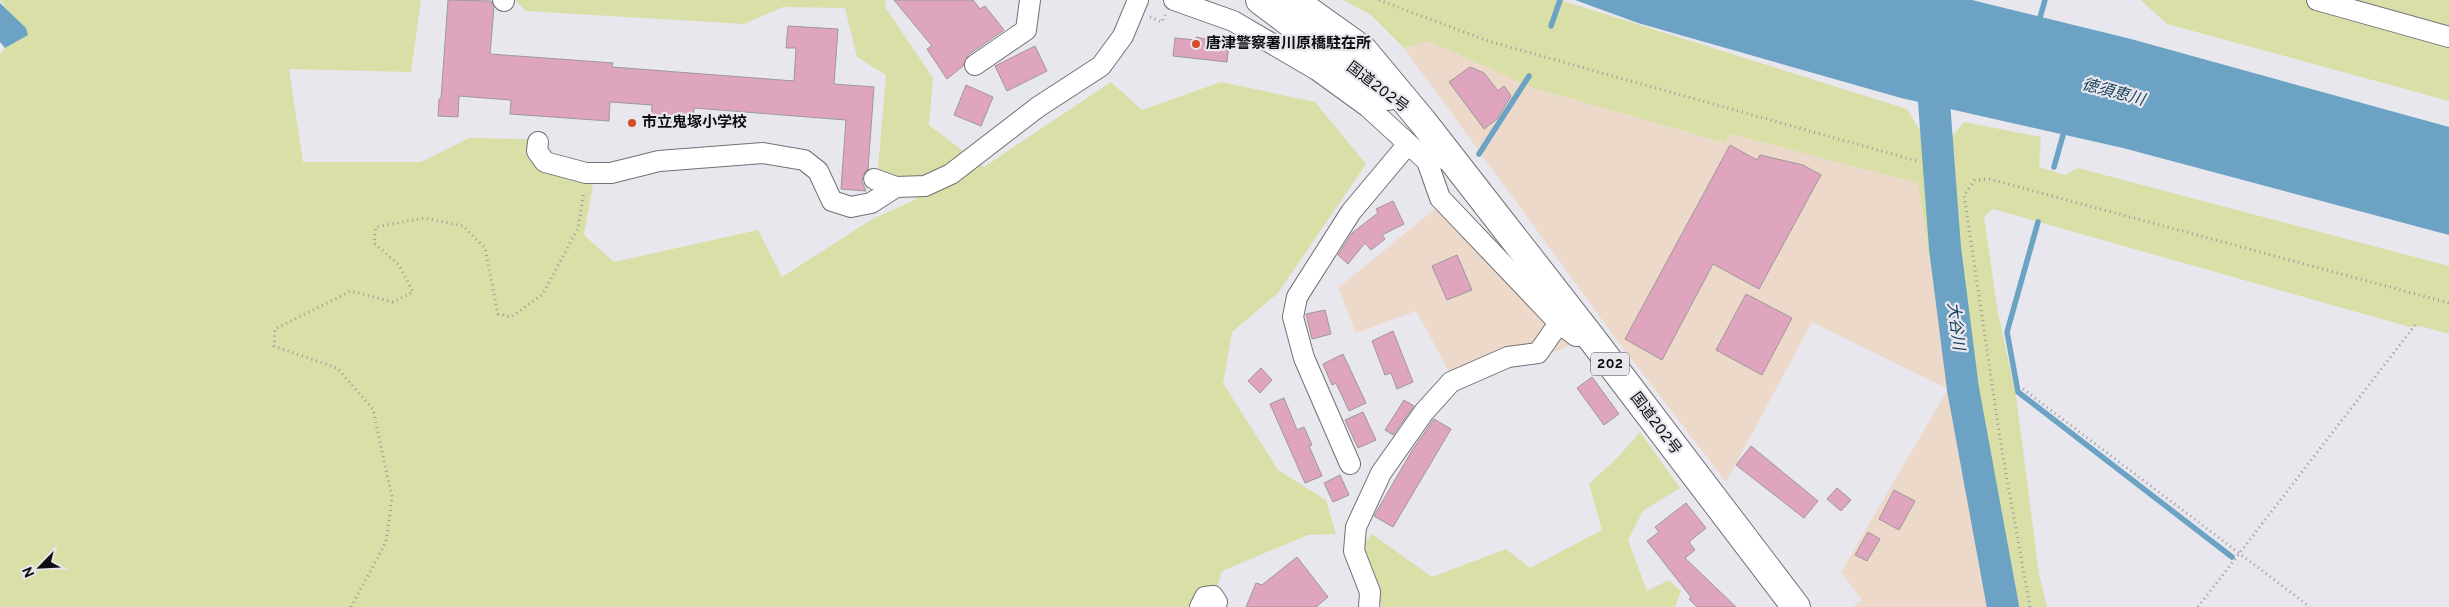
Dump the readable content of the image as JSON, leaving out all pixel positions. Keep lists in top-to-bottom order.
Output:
{
  "streets": {
    "highway": ["国道202号", "202"]
  },
  "water": ["徳須恵川", "大谷川"],
  "places": ["唐津警察署川原橋駐在所", "市立鬼塚小学校"],
  "north": "bottom left"
}
